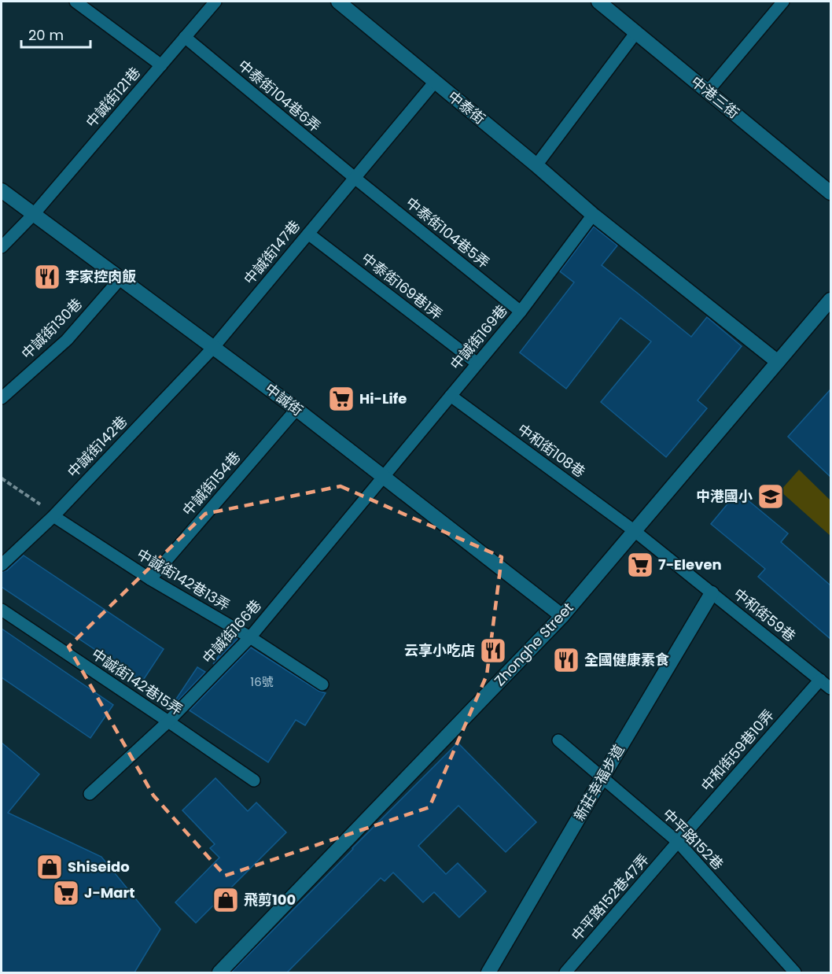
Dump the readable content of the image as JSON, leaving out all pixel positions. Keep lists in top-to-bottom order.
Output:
{
  "streets": {
    "street": [
      "中港三街",
      "中泰街",
      "中誠街",
      "Zhonghe Street",
      "新莊幸福步道"
    ],
    "lane": [
      "中泰街104巷6弄",
      "中誠街121巷",
      "中泰街104巷5弄",
      "中誠街147巷",
      "中泰街169巷1弄",
      "中誠街130巷",
      "中誠街169巷",
      "中誠街142巷",
      "中和街108巷",
      "中誠街154巷",
      "中誠街142巷13弄",
      "中和街59巷",
      "中誠街166巷",
      "中誠街142巷15弄",
      "中和街59巷10弄",
      "中平路152巷",
      "中平路152巷47弄"
    ]
  },
  "crossings": [
    ["中泰街104巷6弄", "中誠街121巷"],
    ["中泰街104巷6弄", "中泰街104巷5弄"],
    ["中泰街104巷6弄", "中誠街147巷"],
    ["中誠街121巷", "中誠街"],
    ["中泰街", "中誠街147巷"],
    ["中泰街", "中誠街169巷"],
    ["中泰街", "Zhonghe Street"],
    ["中泰街104巷5弄", "中誠街147巷"],
    ["中泰街104巷5弄", "中誠街169巷"],
    ["中誠街147巷", "中泰街169巷1弄"],
    ["中誠街147巷", "中誠街"],
    ["中誠街147巷", "中誠街142巷"],
    ["中泰街169巷1弄", "中誠街169巷"],
    ["中誠街130巷", "中誠街"],
    ["中誠街169巷", "中誠街"],
    ["中誠街169巷", "中和街108巷"],
    ["中誠街169巷", "中誠街166巷"],
    ["中誠街", "中誠街142巷"],
    ["中誠街", "中誠街154巷"],
    ["中誠街", "中誠街166巷"],
    ["中誠街", "Zhonghe Street"],
    ["中誠街142巷", "中誠街142巷13弄"],
    ["中和街108巷", "中和街59巷"],
    ["中和街108巷", "Zhonghe Street"],
    ["中誠街154巷", "中誠街142巷13弄"],
    ["中誠街142巷13弄", "中誠街166巷"],
    ["中和街59巷", "Zhonghe Street"],
    ["中和街59巷", "中和街59巷10弄"],
    ["中和街59巷", "新莊幸福步道"],
    ["中誠街166巷", "中誠街142巷15弄"],
    ["中和街59巷10弄", "中平路152巷"],
    ["中和街59巷10弄", "中平路152巷47弄"],
    ["新莊幸福步道", "中平路152巷"],
    ["中平路152巷", "中平路152巷47弄"]
  ],
  "places": {
    "restaurant": ["李家控肉飯", "云享小吃店", "全國健康素食"],
    "supermarket": ["Hi-Life", "7-Eleven", "J-Mart"],
    "school or university": ["中港國小"],
    "shop": ["Shiseido", "飛剪100"]
  },
  "house_numbers": ["16號"],
  "scale_bar": "20 m"
}
